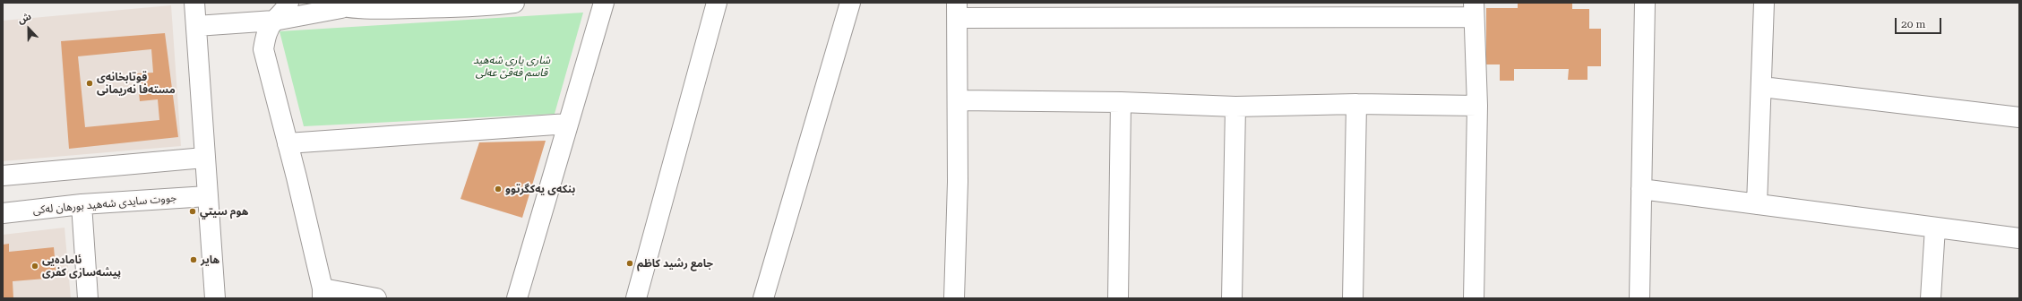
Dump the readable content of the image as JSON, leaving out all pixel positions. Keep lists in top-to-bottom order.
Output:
{
  "streets": {
    "street": ["جووت سایدی شەهید بورهان لەکی"]
  },
  "parks": ["شاری یاری شەهید قاسم فەقێ عەلی"],
  "places": [
    "قوتابخانەی مستەفا نەریمانی",
    "بنکەی یەکگرتوو",
    "هوم سيتي",
    "هاير",
    "جامع رشيد كاظم",
    "ئامادەیی پیشەسازی کفری"
  ],
  "scale_bar": "20 m",
  "north": "top"
}
